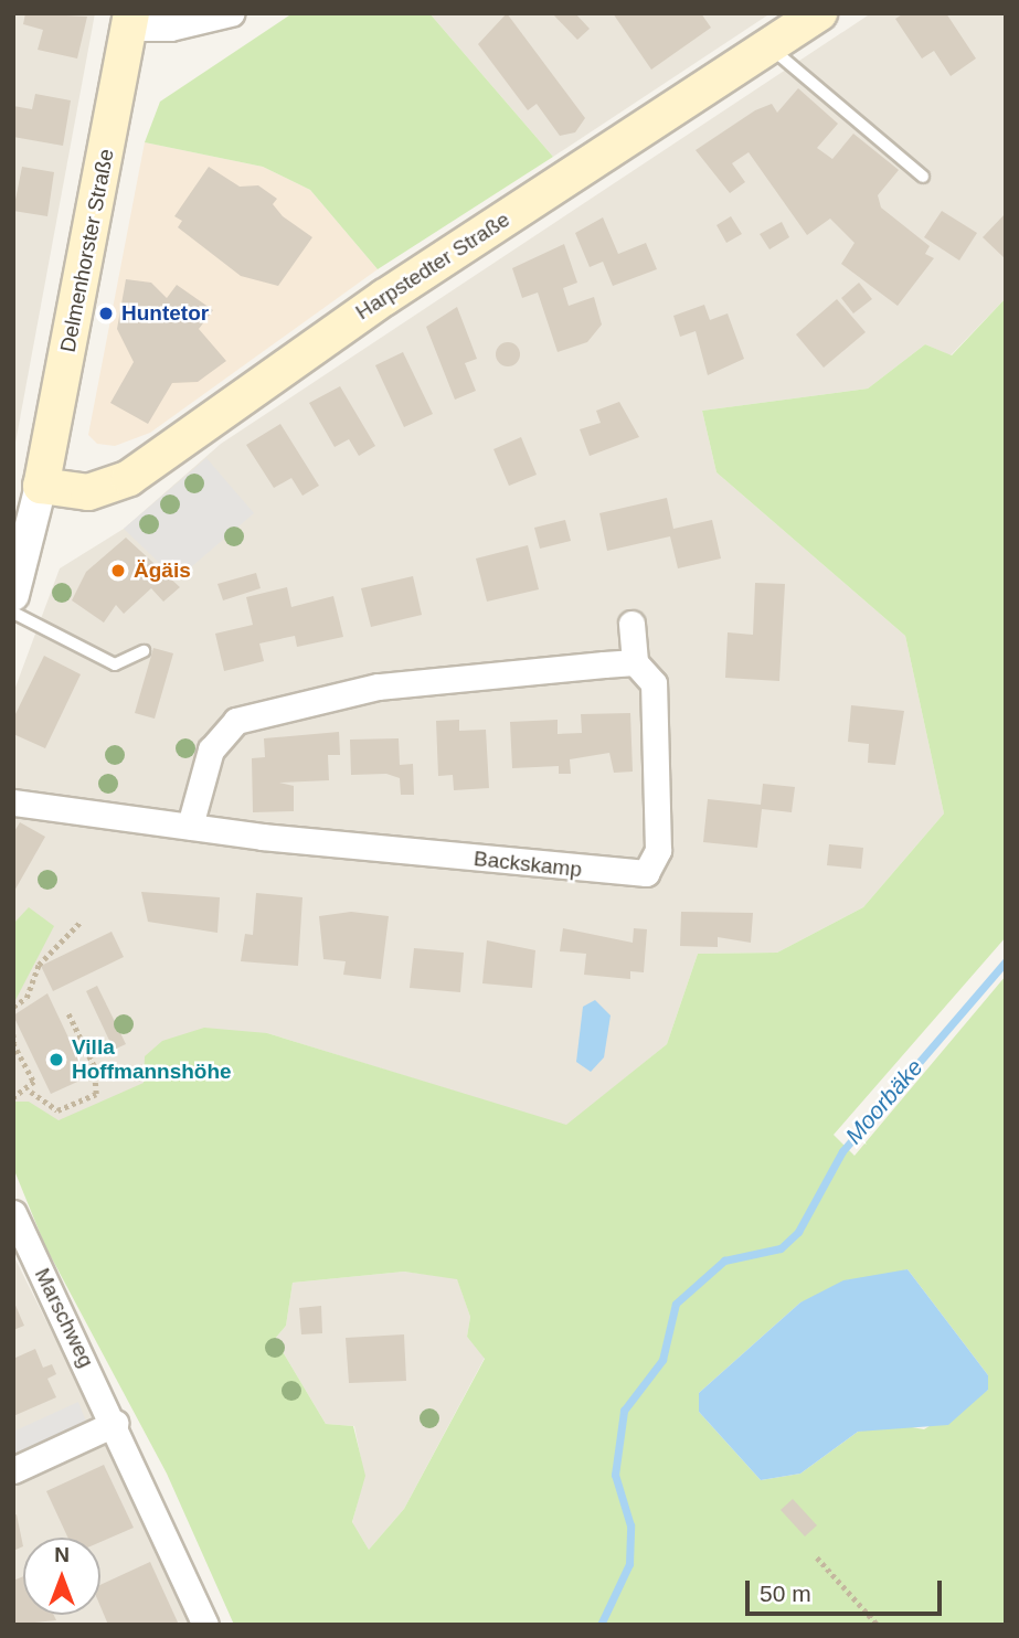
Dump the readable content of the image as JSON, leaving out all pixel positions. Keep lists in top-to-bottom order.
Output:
{
  "streets": {
    "main road": ["Delmenhorster Straße", "Harpstedter Straße"],
    "street": ["Backskamp", "Marschweg"]
  },
  "crossings": [
    ["Delmenhorster Straße", "Harpstedter Straße"]
  ],
  "water": ["Moorbäke"],
  "places": ["Huntetor", "Ägäis", "Villa Hoffmannshöhe"],
  "scale_bar": "50 m",
  "north": "top"
}
